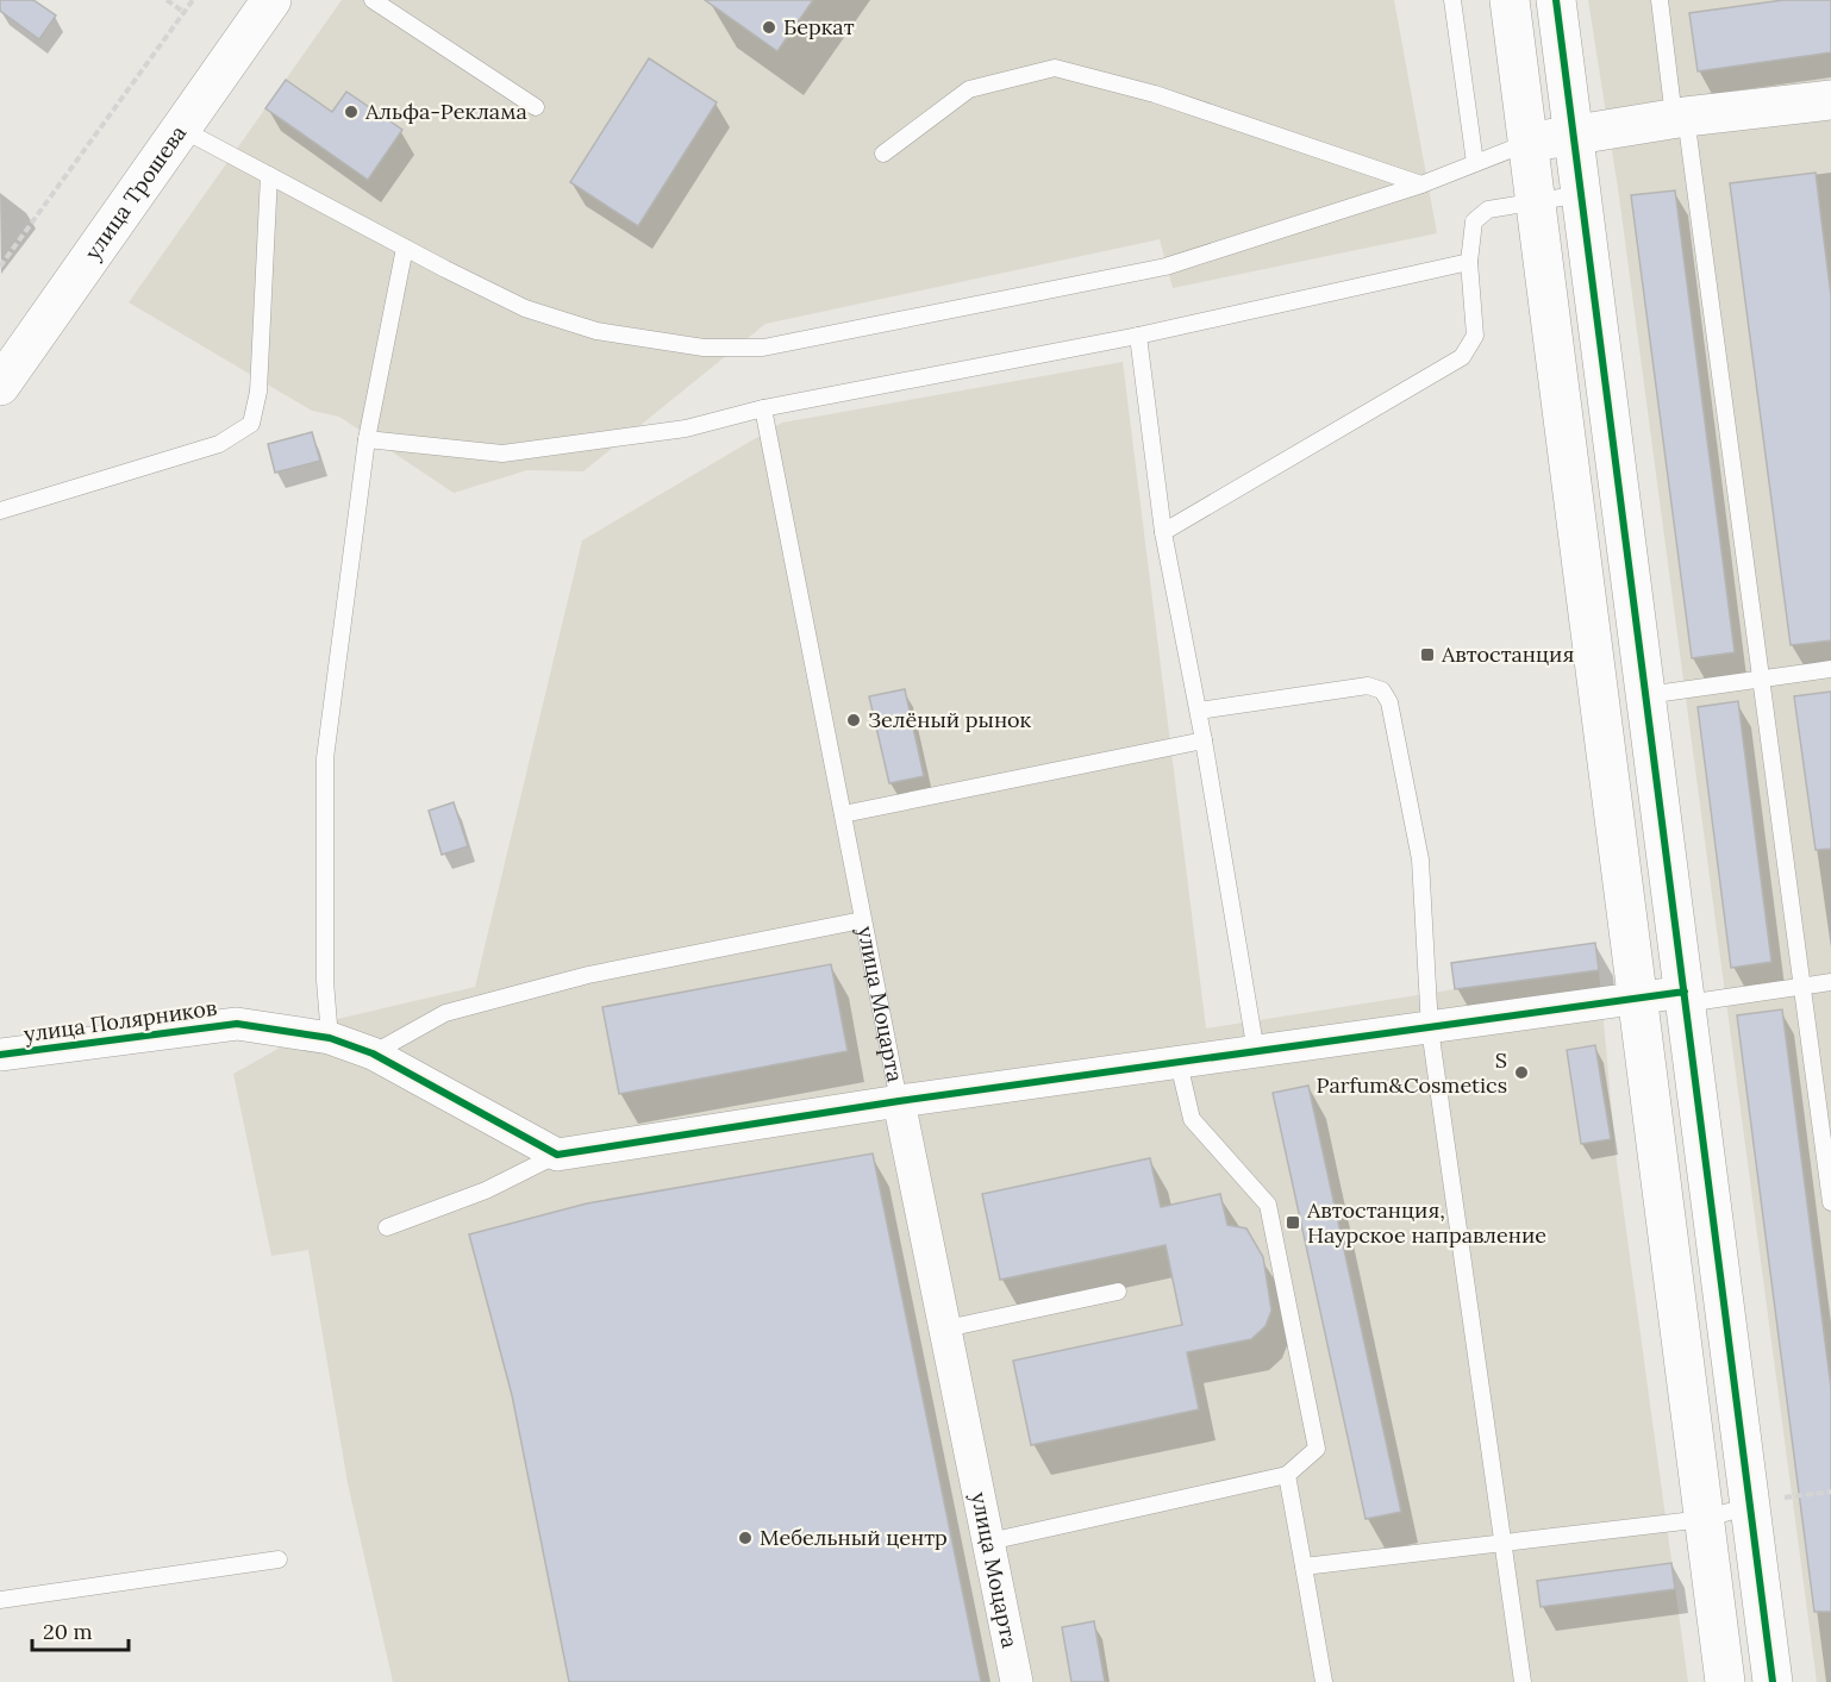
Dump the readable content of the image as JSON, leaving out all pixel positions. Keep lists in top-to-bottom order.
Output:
{
  "streets": {
    "street": ["улица Трошева", "улица Моцарта", "улица Полярников"]
  },
  "places": {
    "other": [
      "Беркат",
      "Альфа-Реклама",
      "Зелёный рынок",
      "S Parfum&Cosmetics",
      "Мебельный центр"
    ],
    "transit": ["Автостанция", "Автостанция, Наурское направление"]
  },
  "scale_bar": "20 m"
}
